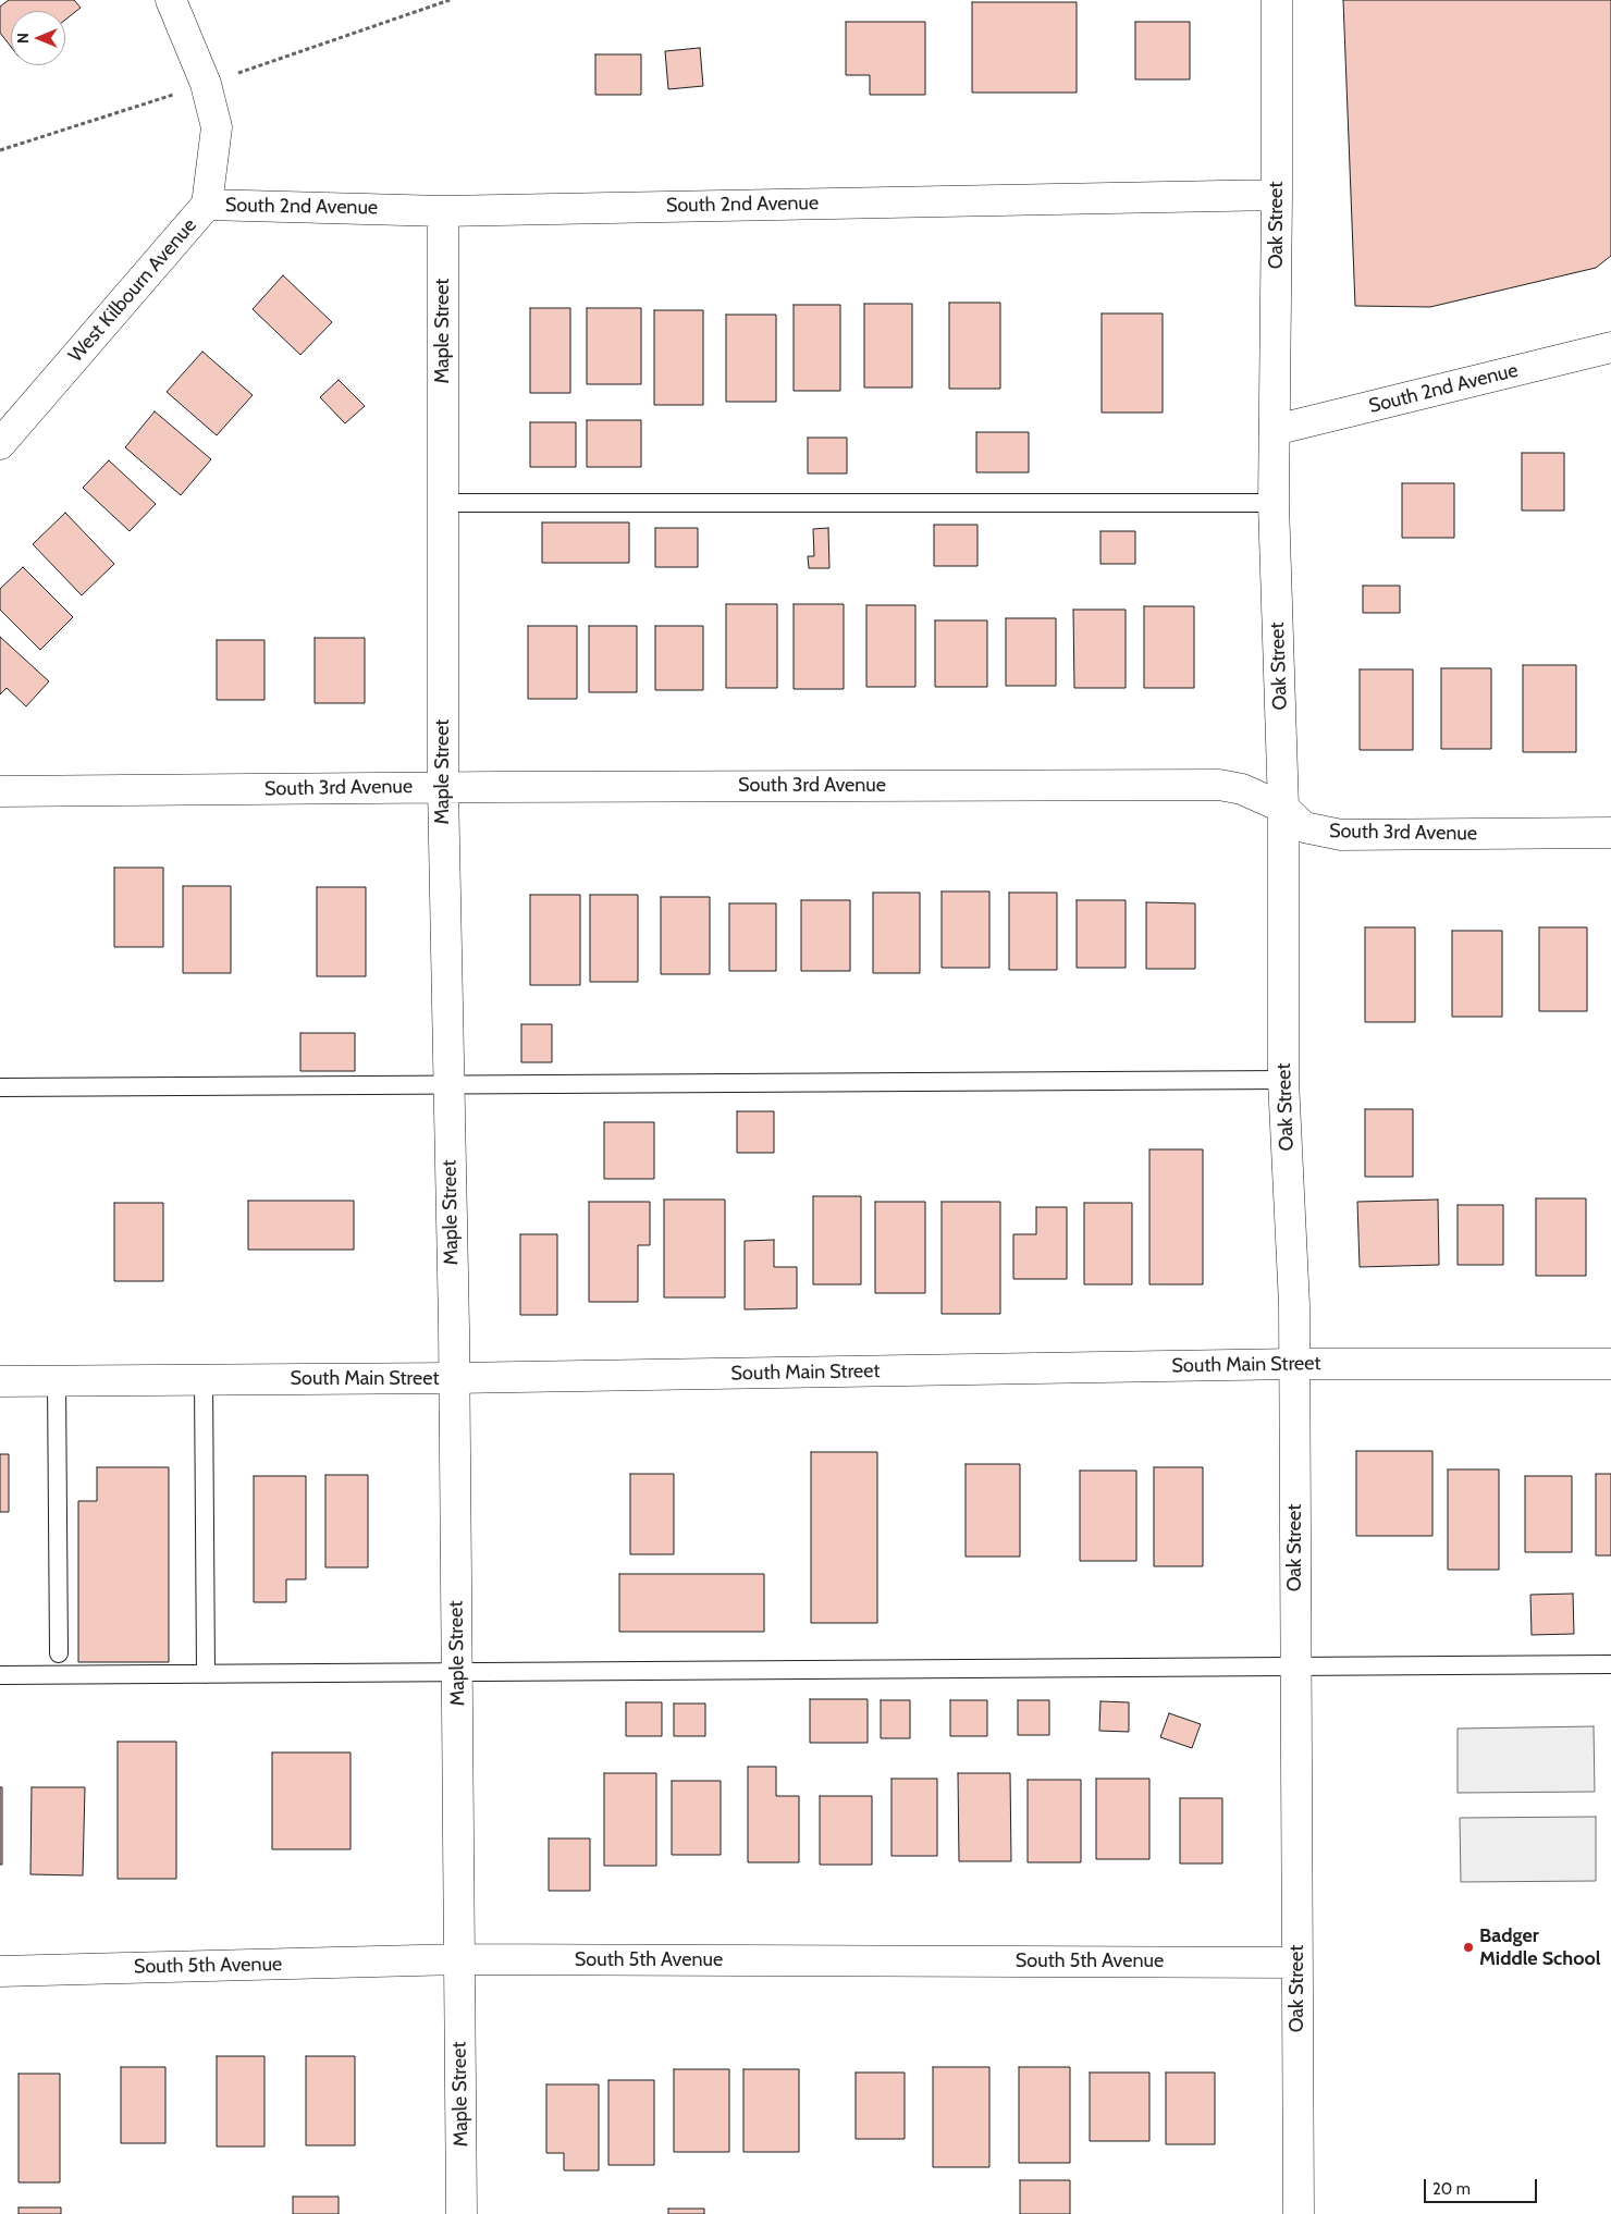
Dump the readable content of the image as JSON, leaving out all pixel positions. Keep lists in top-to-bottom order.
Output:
{
  "streets": {
    "street": [
      "South 2nd Avenue",
      "Oak Street",
      "West Kilbourn Avenue",
      "Maple Street",
      "South 3rd Avenue",
      "South Main Street",
      "South 5th Avenue"
    ]
  },
  "crossings": [
    ["South 2nd Avenue", "Oak Street"],
    ["South 2nd Avenue", "West Kilbourn Avenue"],
    ["South 2nd Avenue", "Maple Street"],
    ["Oak Street", "South 3rd Avenue"],
    ["Oak Street", "South Main Street"],
    ["Oak Street", "South 5th Avenue"],
    ["Maple Street", "South 3rd Avenue"],
    ["Maple Street", "South Main Street"],
    ["Maple Street", "South 5th Avenue"]
  ],
  "places": ["Badger Middle School"],
  "scale_bar": "20 m",
  "north": "left"
}
